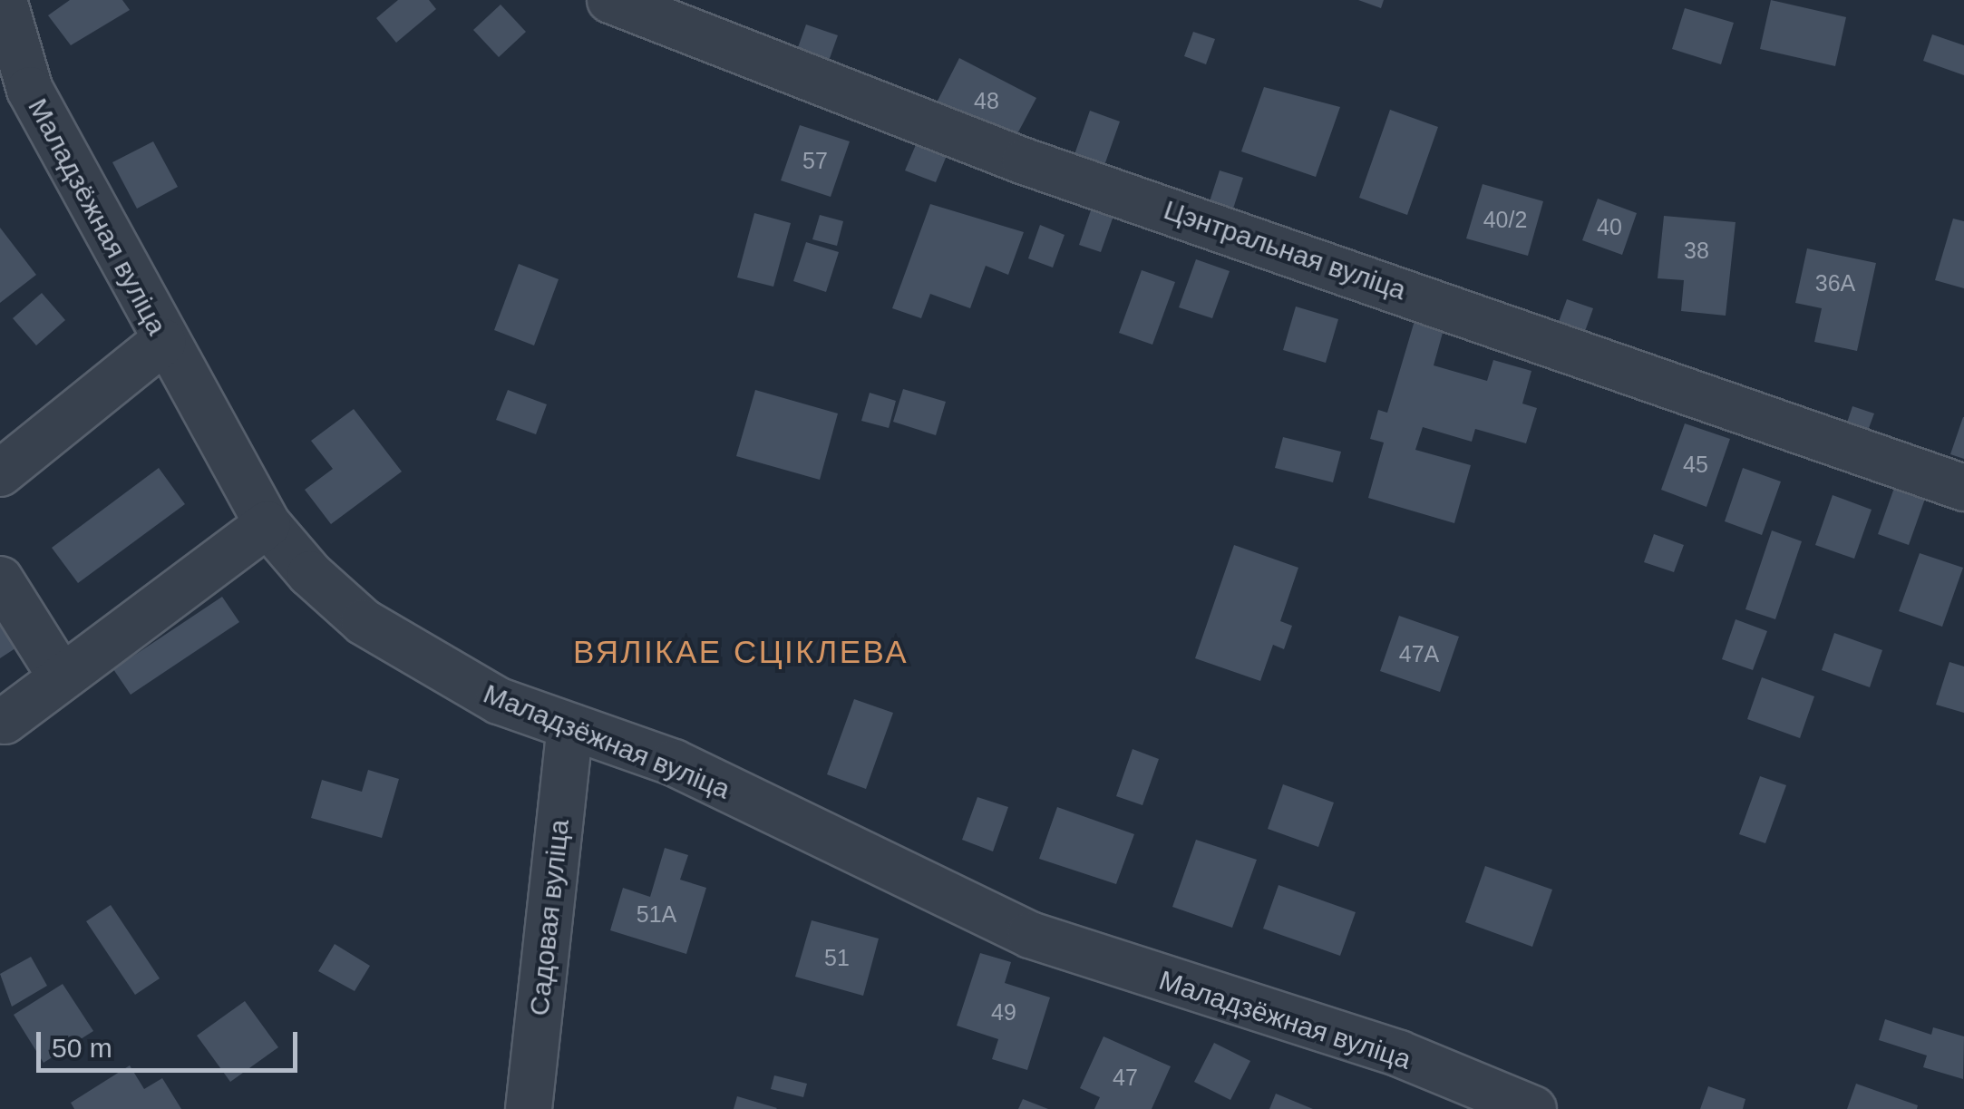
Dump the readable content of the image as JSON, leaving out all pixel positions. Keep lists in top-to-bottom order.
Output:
{
  "streets": {
    "street": ["Маладзёжная вуліца", "Цэнтральная вуліца", "Садовая вуліца"]
  },
  "crossings": [
    ["Маладзёжная вуліца", "Садовая вуліца"]
  ],
  "districts": ["ВЯЛІКАЕ СЦІКЛЕВА"],
  "house_numbers": [
    "48",
    "57",
    "40/2",
    "40",
    "38",
    "36А",
    "45",
    "47А",
    "51А",
    "51",
    "49",
    "47"
  ],
  "scale_bar": "50 m"
}
